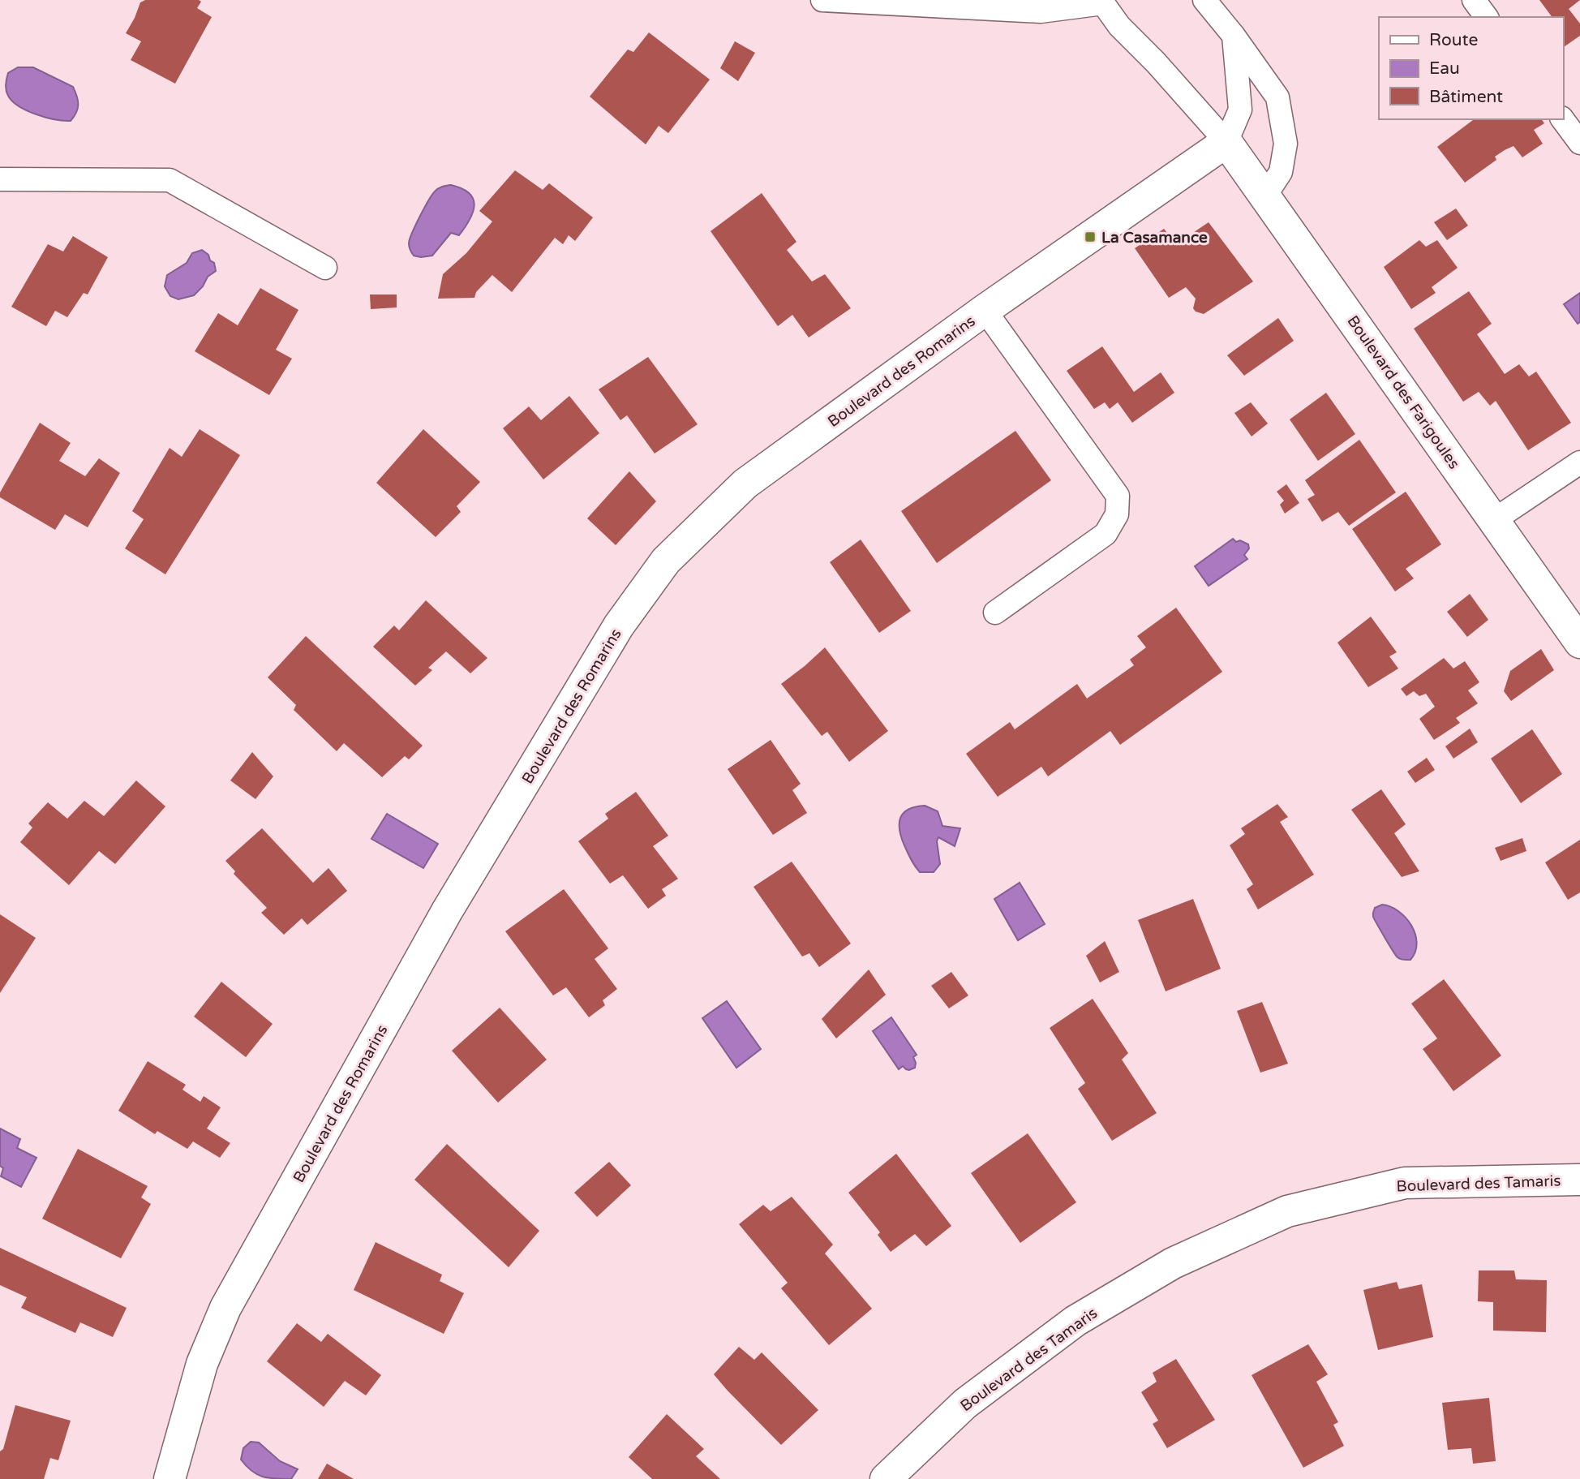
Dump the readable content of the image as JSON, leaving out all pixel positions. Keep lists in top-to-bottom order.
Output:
{
  "streets": {
    "street": ["Boulevard des Romarins", "Boulevard des Farigoules", "Boulevard des Tamaris"]
  },
  "crossings": [
    ["Boulevard des Romarins", "Boulevard des Farigoules"]
  ],
  "places": {
    "transit": ["La Casamance"]
  },
  "legend": ["Route", "Eau", "Bâtiment"]
}
